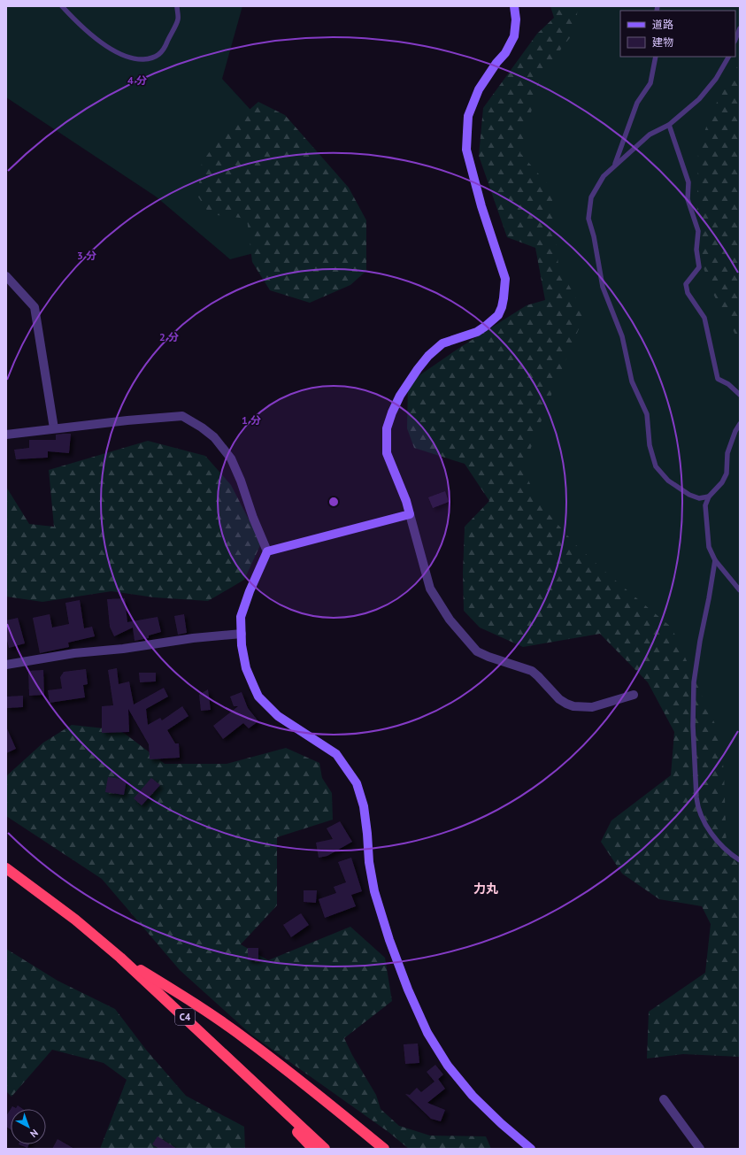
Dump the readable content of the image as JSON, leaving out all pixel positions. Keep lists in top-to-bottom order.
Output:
{
  "streets": {
    "highway": ["C4"]
  },
  "districts": ["力丸"],
  "legend": ["道路", "建物"],
  "north": "bottom right",
  "rings": [
    "4 分",
    "3 分",
    "2 分",
    "1 分"
  ]
}
